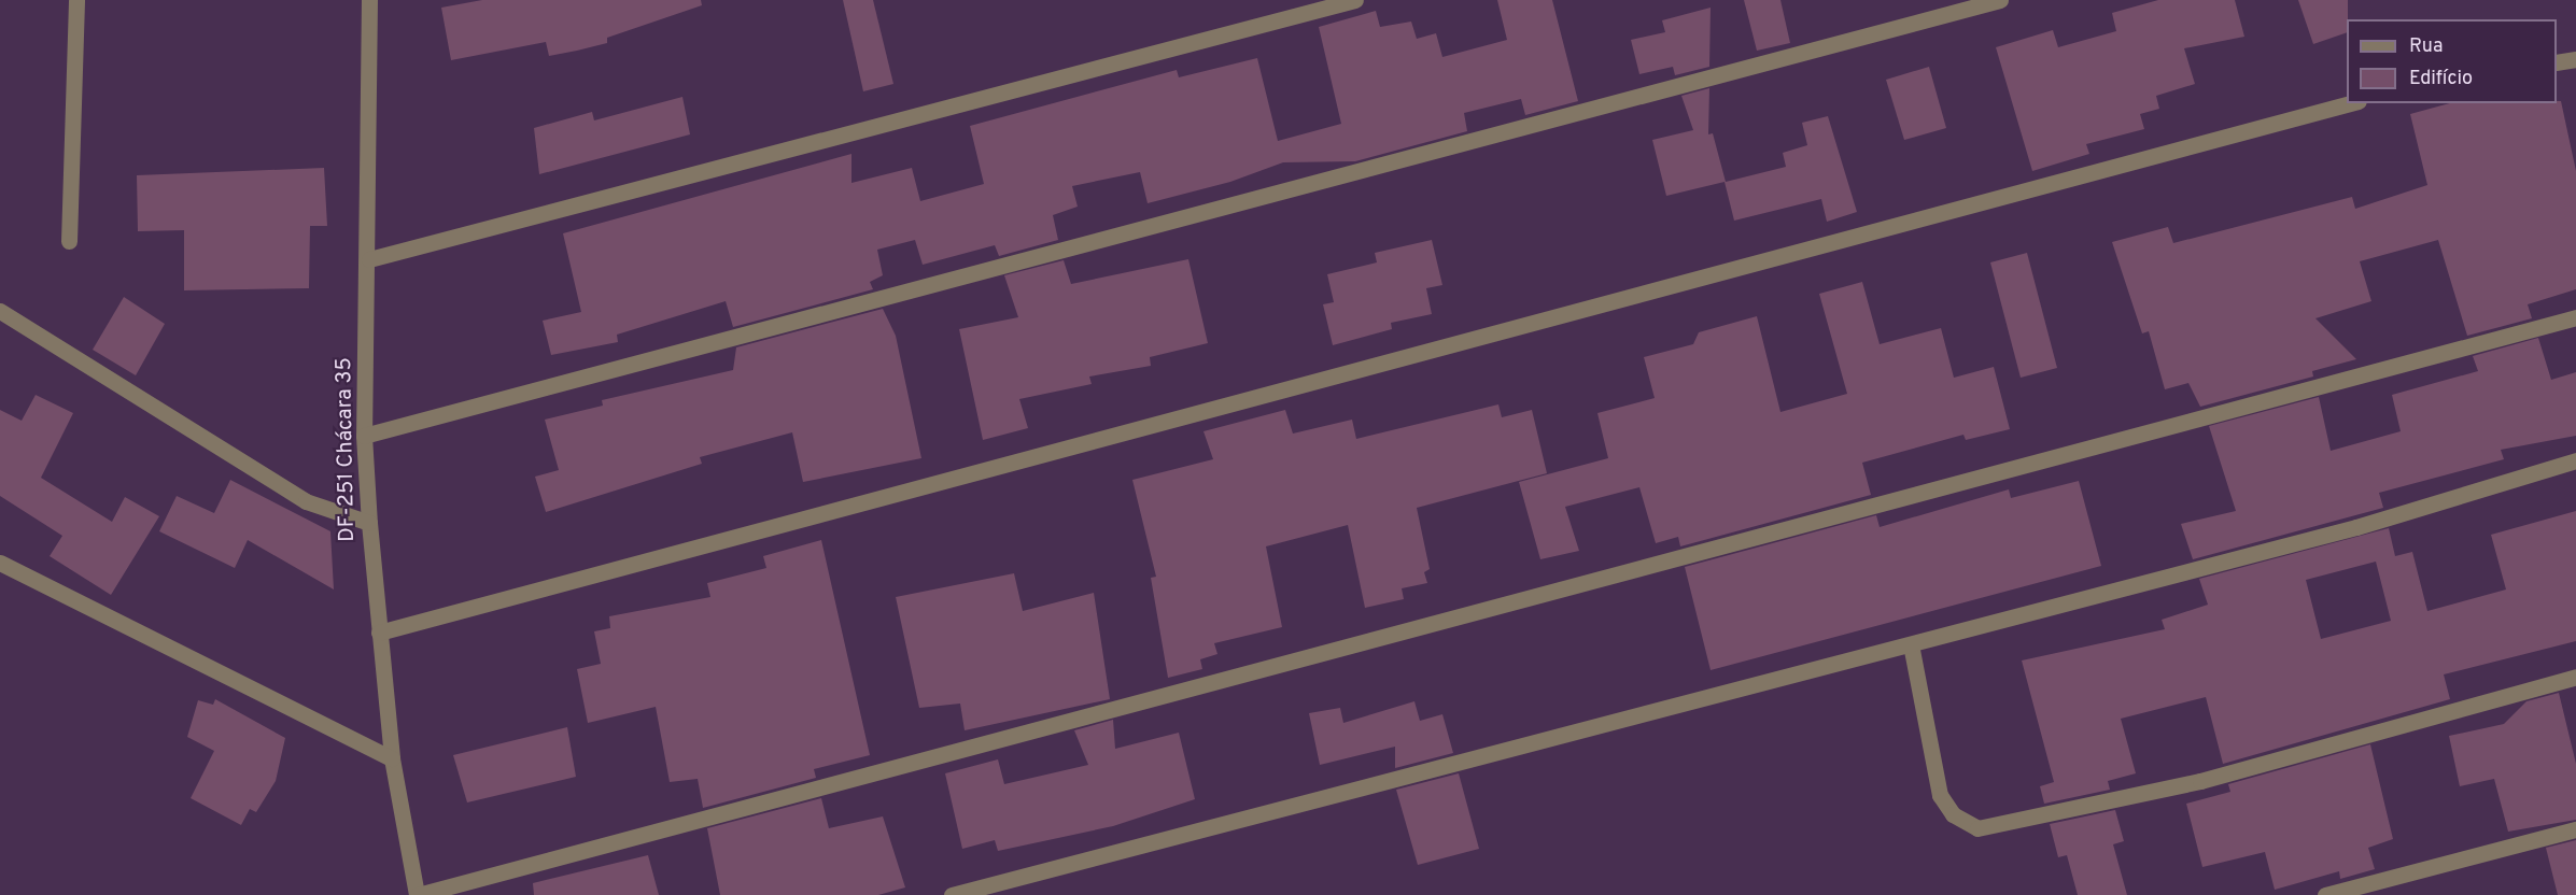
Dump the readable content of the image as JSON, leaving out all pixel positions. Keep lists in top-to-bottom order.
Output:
{
  "streets": {
    "street": ["DF-251 Chácara 35"]
  },
  "legend": ["Rua", "Edifício"]
}
